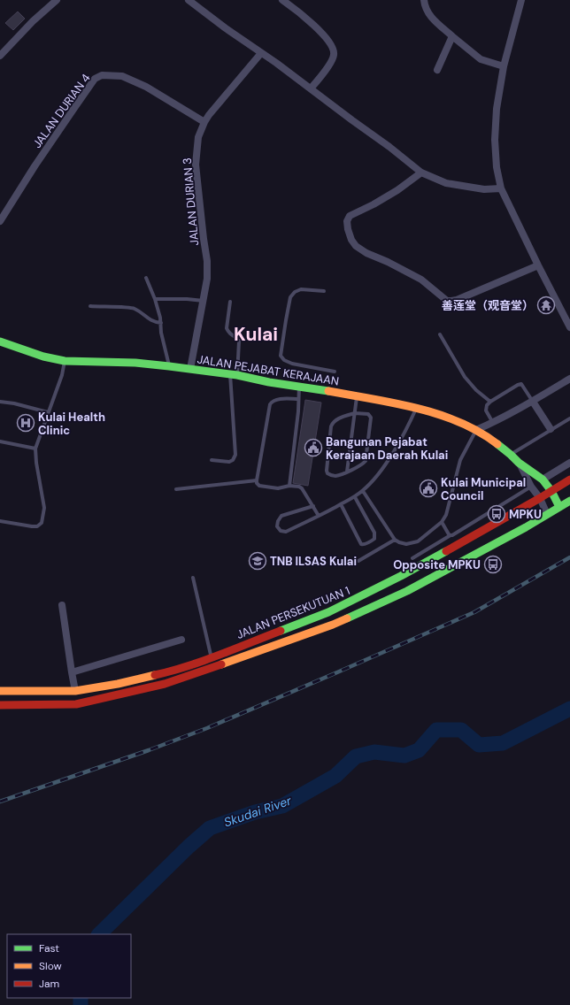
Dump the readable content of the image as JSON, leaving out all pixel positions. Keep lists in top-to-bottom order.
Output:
{
  "streets": {
    "main road": ["JALAN PEJABAT KERAJAAN", "JALAN PERSEKUTUAN 1"],
    "street": ["JALAN DURIAN 4", "JALAN DURIAN 3"]
  },
  "crossings": [
    ["JALAN DURIAN 4", "JALAN DURIAN 3"],
    ["JALAN DURIAN 3", "JALAN PEJABAT KERAJAAN"],
    ["JALAN PEJABAT KERAJAAN", "JALAN PERSEKUTUAN 1"]
  ],
  "districts": ["Kulai"],
  "water": ["Skudai River"],
  "places": {
    "temple": ["善莲堂（观音堂）"],
    "hospital": ["Kulai Health Clinic"],
    "public building": ["Bangunan Pejabat Kerajaan Daerah Kulai", "Kulai Municipal Council"],
    "bus stop": ["MPKU", "Opposite MPKU"],
    "school or university": ["TNB ILSAS Kulai"]
  },
  "legend": ["Fast", "Slow", "Jam"]
}
